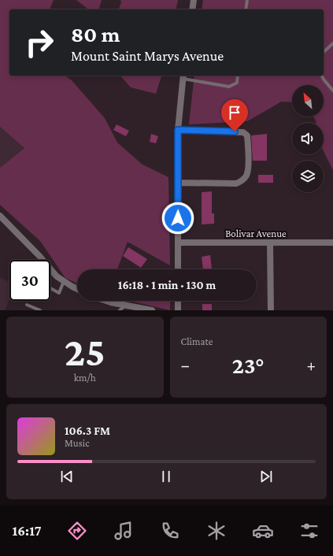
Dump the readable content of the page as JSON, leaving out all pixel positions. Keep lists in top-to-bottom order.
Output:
{
  "streets": {
    "street": ["Bolivar Avenue"]
  },
  "north": "top left",
  "page": {
    "turn": ["80 m", "Mount Saint Marys Avenue"],
    "limit": "30",
    "trip": "16:18 · 1 min · 130 m",
    "tile": [
      ["25", "km/h"],
      "Climate"
    ],
    "heat": ["−", "23°", "+"],
    "song": ["106.3 FM", "Music"],
    "tabs": "16:17"
  }
}
